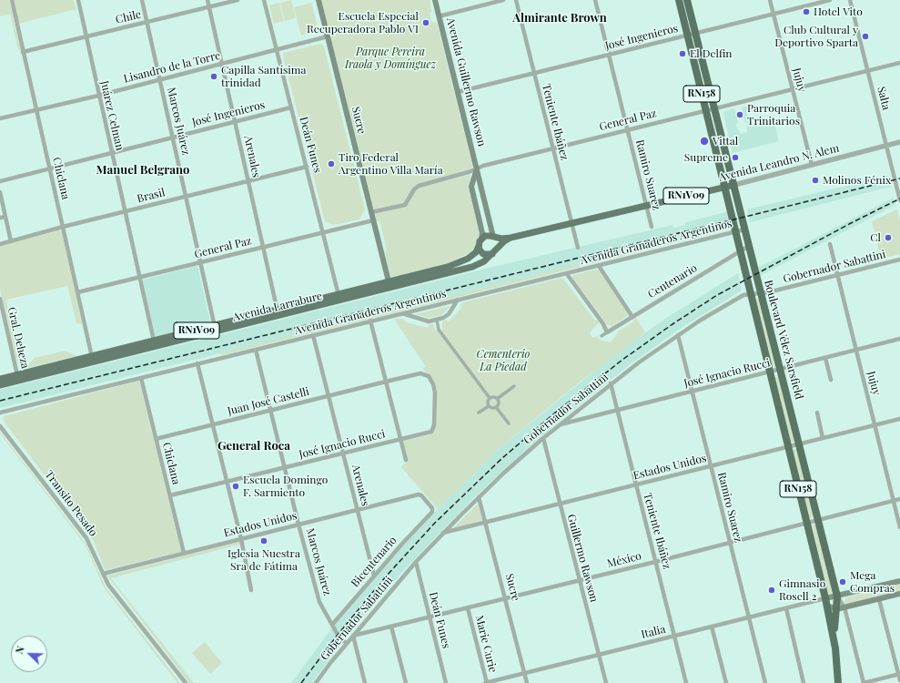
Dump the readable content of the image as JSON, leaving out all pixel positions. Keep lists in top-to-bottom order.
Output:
{
  "streets": {
    "highway": ["RN158", "Boulevard Vélez Sarsfield"],
    "main road": [
      "Avenida Guillermo Rawson",
      "Sucre",
      "Avenida Leandro N. Alem",
      "RN1V09",
      "Avenida Larrabure"
    ],
    "street": [
      "Chile",
      "José Ingenieros",
      "Lisandro de la Torre",
      "Jujuy",
      "Salta",
      "Juárez Celman",
      "General Paz",
      "Marcos Juárez",
      "Teniente Ibáñez",
      "Deán Funes",
      "Arenales",
      "Ramiro Suarez",
      "Chiclana",
      "Brasil",
      "Avenida Granaderos Argentinos",
      "Gobernador Sabattini",
      "Centenario",
      "Gral. Deheza",
      "José Ignacio Rucci",
      "Juan José Castelli",
      "Estados Unidos",
      "Transito Pesado",
      "Guillermo Rawson",
      "México",
      "Bicentenario",
      "Italia",
      "Marie Curie"
    ]
  },
  "crossings": [
    ["Chile", "Juárez Celman"],
    ["Chile", "Marcos Juárez"],
    ["Chile", "Arenales"],
    ["Chile", "Chiclana"],
    ["José Ingenieros", "Jujuy"],
    ["José Ingenieros", "Avenida Guillermo Rawson"],
    ["José Ingenieros", "Juárez Celman"],
    ["José Ingenieros", "Marcos Juárez"],
    ["José Ingenieros", "Teniente Ibáñez"],
    ["José Ingenieros", "Deán Funes"],
    ["José Ingenieros", "Arenales"],
    ["José Ingenieros", "Ramiro Suarez"],
    ["José Ingenieros", "Chiclana"],
    ["José Ingenieros", "Boulevard Vélez Sarsfield"],
    ["Lisandro de la Torre", "Juárez Celman"],
    ["Lisandro de la Torre", "Sucre"],
    ["Lisandro de la Torre", "Marcos Juárez"],
    ["Lisandro de la Torre", "Deán Funes"],
    ["Lisandro de la Torre", "Arenales"],
    ["Lisandro de la Torre", "Chiclana"],
    ["Jujuy", "General Paz"],
    ["Jujuy", "Avenida Leandro N. Alem"],
    ["Jujuy", "Gobernador Sabattini"],
    ["Jujuy", "José Ignacio Rucci"],
    ["Jujuy", "Estados Unidos"],
    ["Jujuy", "México"],
    ["Avenida Guillermo Rawson", "General Paz"],
    ["Avenida Guillermo Rawson", "Avenida Leandro N. Alem"],
    ["Avenida Guillermo Rawson", "RN1V09"],
    ["Avenida Guillermo Rawson", "Avenida Larrabure"],
    ["RN158", "Boulevard Vélez Sarsfield"],
    ["RN158", "Italia"],
    ["Salta", "General Paz"],
    ["Salta", "Avenida Leandro N. Alem"],
    ["Juárez Celman", "General Paz"],
    ["Juárez Celman", "Brasil"],
    ["Juárez Celman", "Avenida Larrabure"],
    ["Sucre", "General Paz"],
    ["Sucre", "Gobernador Sabattini"],
    ["Sucre", "Avenida Larrabure"],
    ["Sucre", "Estados Unidos"],
    ["Sucre", "México"],
    ["Sucre", "Italia"],
    ["General Paz", "Marcos Juárez"],
    ["General Paz", "Teniente Ibáñez"],
    ["General Paz", "Deán Funes"],
    ["General Paz", "Arenales"],
    ["General Paz", "Ramiro Suarez"],
    ["General Paz", "Chiclana"],
    ["General Paz", "Boulevard Vélez Sarsfield"],
    ["Marcos Juárez", "Brasil"],
    ["Marcos Juárez", "Avenida Granaderos Argentinos"],
    ["Marcos Juárez", "Gobernador Sabattini"],
    ["Marcos Juárez", "Avenida Larrabure"],
    ["Marcos Juárez", "José Ignacio Rucci"],
    ["Marcos Juárez", "Juan José Castelli"],
    ["Marcos Juárez", "Estados Unidos"],
    ["Marcos Juárez", "Bicentenario"],
    ["Teniente Ibáñez", "Avenida Leandro N. Alem"],
    ["Teniente Ibáñez", "Gobernador Sabattini"],
    ["Teniente Ibáñez", "José Ignacio Rucci"],
    ["Teniente Ibáñez", "Estados Unidos"],
    ["Teniente Ibáñez", "México"],
    ["Teniente Ibáñez", "Italia"],
    ["Deán Funes", "Brasil"],
    ["Deán Funes", "Gobernador Sabattini"],
    ["Deán Funes", "Avenida Larrabure"],
    ["Deán Funes", "México"],
    ["Arenales", "Brasil"],
    ["Arenales", "Avenida Granaderos Argentinos"],
    ["Arenales", "Avenida Larrabure"],
    ["Arenales", "José Ignacio Rucci"],
    ["Arenales", "Juan José Castelli"],
    ["Arenales", "Estados Unidos"],
    ["Arenales", "Bicentenario"],
    ["Avenida Leandro N. Alem", "Ramiro Suarez"],
    ["Avenida Leandro N. Alem", "RN1V09"],
    ["Avenida Leandro N. Alem", "Avenida Larrabure"],
    ["Avenida Leandro N. Alem", "Boulevard Vélez Sarsfield"],
    ["Ramiro Suarez", "Gobernador Sabattini"],
    ["Ramiro Suarez", "José Ignacio Rucci"],
    ["Ramiro Suarez", "Estados Unidos"],
    ["Ramiro Suarez", "México"],
    ["Ramiro Suarez", "Italia"],
    ["Chiclana", "Brasil"],
    ["Chiclana", "Avenida Granaderos Argentinos"],
    ["Chiclana", "Avenida Larrabure"],
    ["Chiclana", "José Ignacio Rucci"],
    ["Chiclana", "Juan José Castelli"],
    ["Chiclana", "Estados Unidos"],
    ["RN1V09", "Avenida Larrabure"],
    ["Avenida Granaderos Argentinos", "Boulevard Vélez Sarsfield"],
    ["Gobernador Sabattini", "Boulevard Vélez Sarsfield"],
    ["Gobernador Sabattini", "José Ignacio Rucci"],
    ["Gobernador Sabattini", "Estados Unidos"],
    ["Gobernador Sabattini", "Guillermo Rawson"],
    ["Gobernador Sabattini", "México"],
    ["Centenario", "Boulevard Vélez Sarsfield"],
    ["Avenida Larrabure", "Gral. Deheza"],
    ["Boulevard Vélez Sarsfield", "José Ignacio Rucci"],
    ["Boulevard Vélez Sarsfield", "Estados Unidos"],
    ["Boulevard Vélez Sarsfield", "México"],
    ["Boulevard Vélez Sarsfield", "Italia"],
    ["José Ignacio Rucci", "Juan José Castelli"],
    ["Estados Unidos", "Transito Pesado"],
    ["Estados Unidos", "Guillermo Rawson"],
    ["Estados Unidos", "Bicentenario"],
    ["Guillermo Rawson", "México"],
    ["Guillermo Rawson", "Italia"],
    ["México", "Marie Curie"],
    ["Italia", "Marie Curie"]
  ],
  "districts": ["Almirante Brown", "Manuel Belgrano", "General Roca"],
  "parks": ["Parque Pereira Iraola y Domínguez", "Cementerio La Piedad"],
  "places": [
    "Hotel Vito",
    "Escuela Especial Recuperadora Pablo VI",
    "Club Cultural y Deportivo Sparta",
    "El Delfin",
    "Capilla Santísima trinidad",
    "Parroquia Trinitarios",
    "Vittal",
    "Supreme",
    "Tiro Federal Argentino Villa María",
    "Molinos Fénix",
    "Cl",
    "Escuela Domingo F. Sarmiento",
    "Iglesia Nuestra Sra de Fátima",
    "Mega Compras",
    "Gimnasio Rosell 2"
  ],
  "north": "top left"
}
